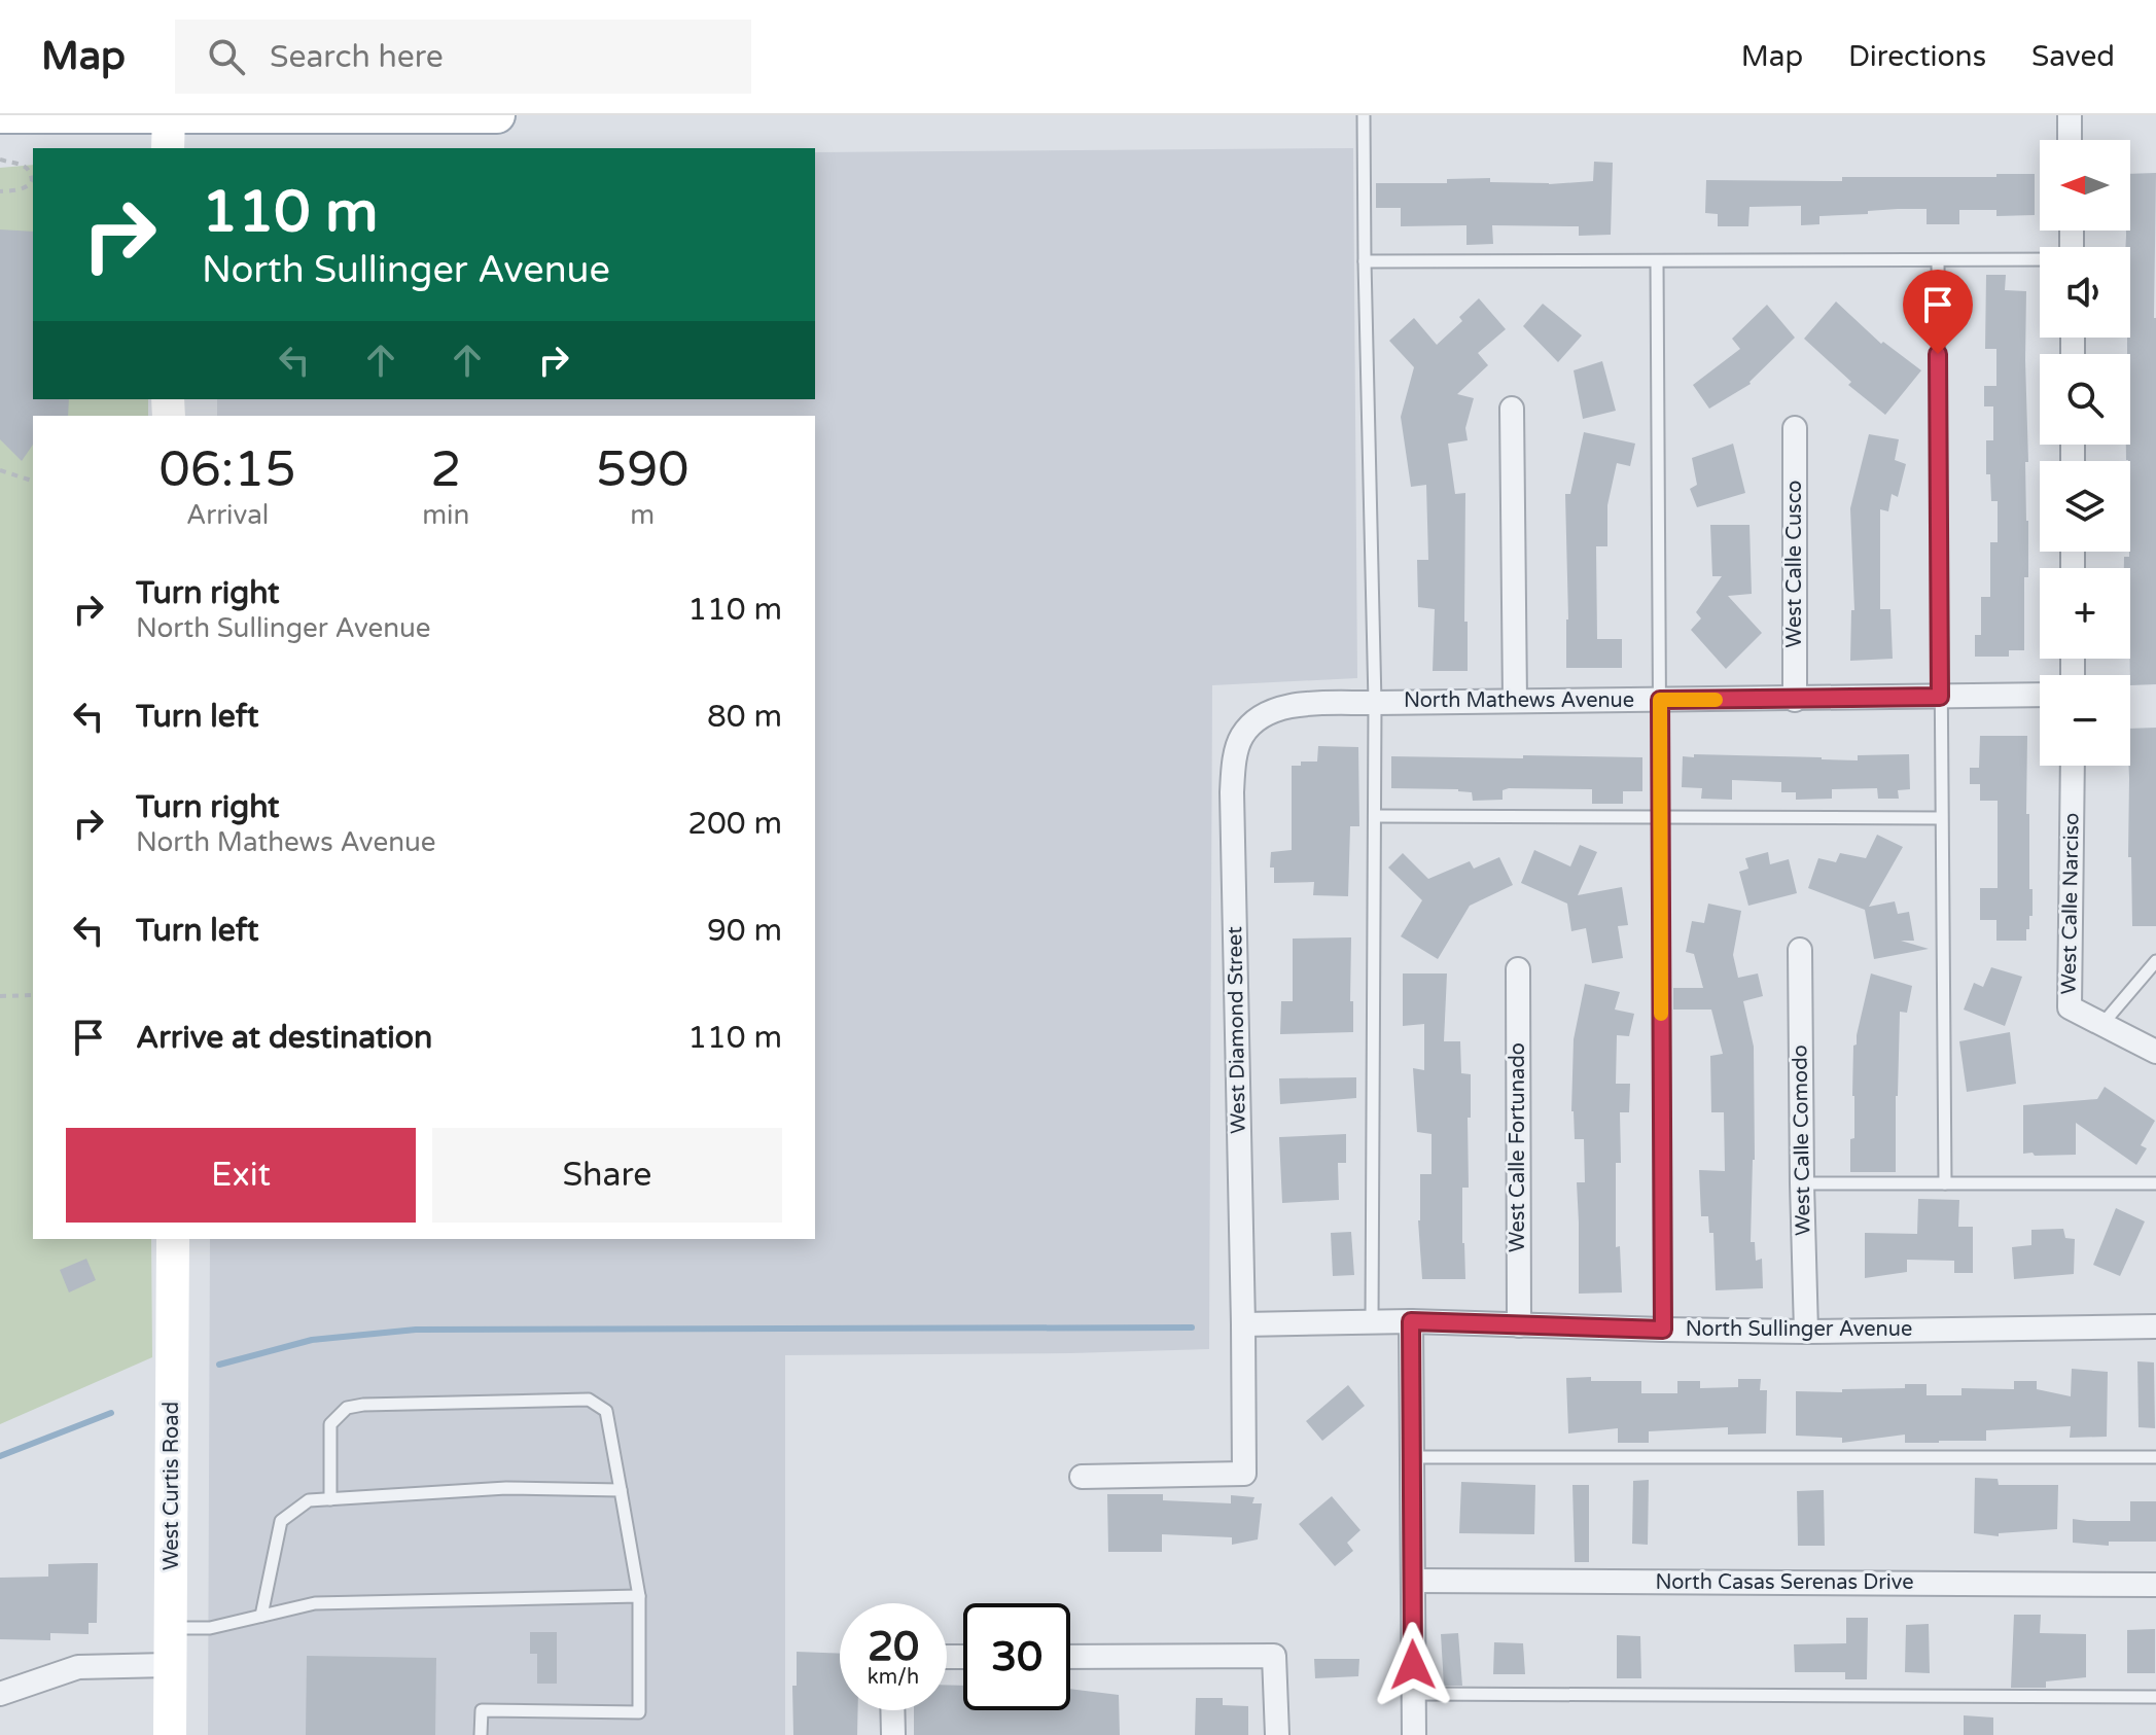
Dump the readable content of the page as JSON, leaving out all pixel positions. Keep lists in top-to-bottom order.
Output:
{
  "streets": {
    "street": [
      "West Calle Cusco",
      "North Mathews Avenue",
      "West Calle Narciso",
      "West Diamond Street",
      "West Calle Comodo",
      "West Calle Fortunado",
      "North Sullinger Avenue",
      "West Curtis Road",
      "North Casas Serenas Drive"
    ]
  },
  "crossings": [
    ["West Calle Cusco", "North Mathews Avenue"],
    ["North Mathews Avenue", "West Diamond Street"],
    ["West Diamond Street", "North Sullinger Avenue"],
    ["West Calle Comodo", "North Sullinger Avenue"],
    ["West Calle Fortunado", "North Sullinger Avenue"]
  ],
  "north": "left",
  "page": {
    "header": "Map",
    "search": "Search here",
    "nav": ["Map", "Directions", "Saved"],
    "map_buttons": ["+", "−"],
    "turn": ["110 m", "North Sullinger Avenue"],
    "eta": [
      "06:15",
      "Arrival",
      "2",
      "min",
      "590",
      "m"
    ],
    "list": [
      {
        "name": "Turn right",
        "note": "North Sullinger Avenue",
        "value": "110 m"
      },
      {
        "name": "Turn left",
        "value": "80 m"
      },
      {
        "name": "Turn right",
        "note": "North Mathews Avenue",
        "value": "200 m"
      },
      {
        "name": "Turn left",
        "value": "90 m"
      },
      {
        "name": "Arrive at destination",
        "value": "110 m"
      }
    ],
    "buttons": ["Exit", "Share"],
    "speed": "20 km/h",
    "limit": "30"
  }
}
